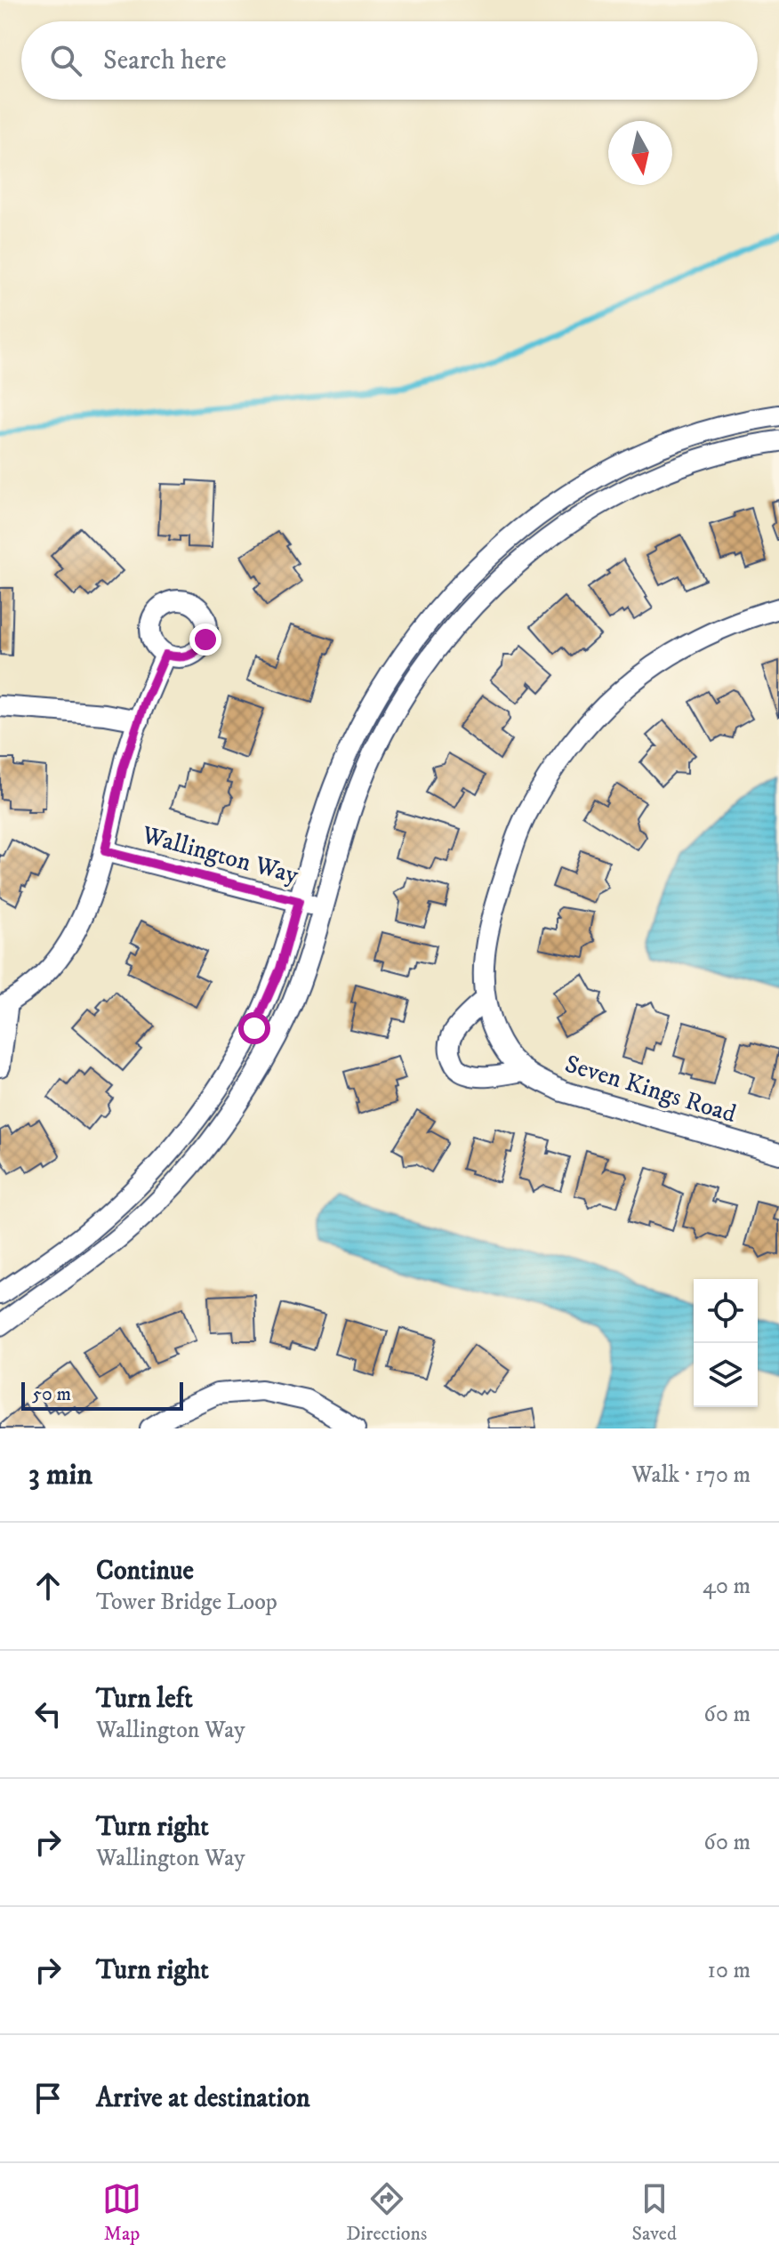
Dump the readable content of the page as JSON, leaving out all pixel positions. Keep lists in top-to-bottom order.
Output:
{
  "streets": {
    "street": ["Wallington Way", "Seven Kings Road"]
  },
  "scale_bar": "50 m",
  "north": "bottom",
  "page": {
    "search": "Search here",
    "scale": "50 m",
    "heading": ["3 min", "Walk · 170 m"],
    "list": [
      ["Continue", "Tower Bridge Loop", "40 m"],
      ["Turn left", "Wallington Way", "60 m"],
      ["Turn right", "Wallington Way", "60 m"],
      ["Turn right", "10 m"],
      "Arrive at destination"
    ],
    "nav": ["Map", "Directions", "Saved"]
  }
}
